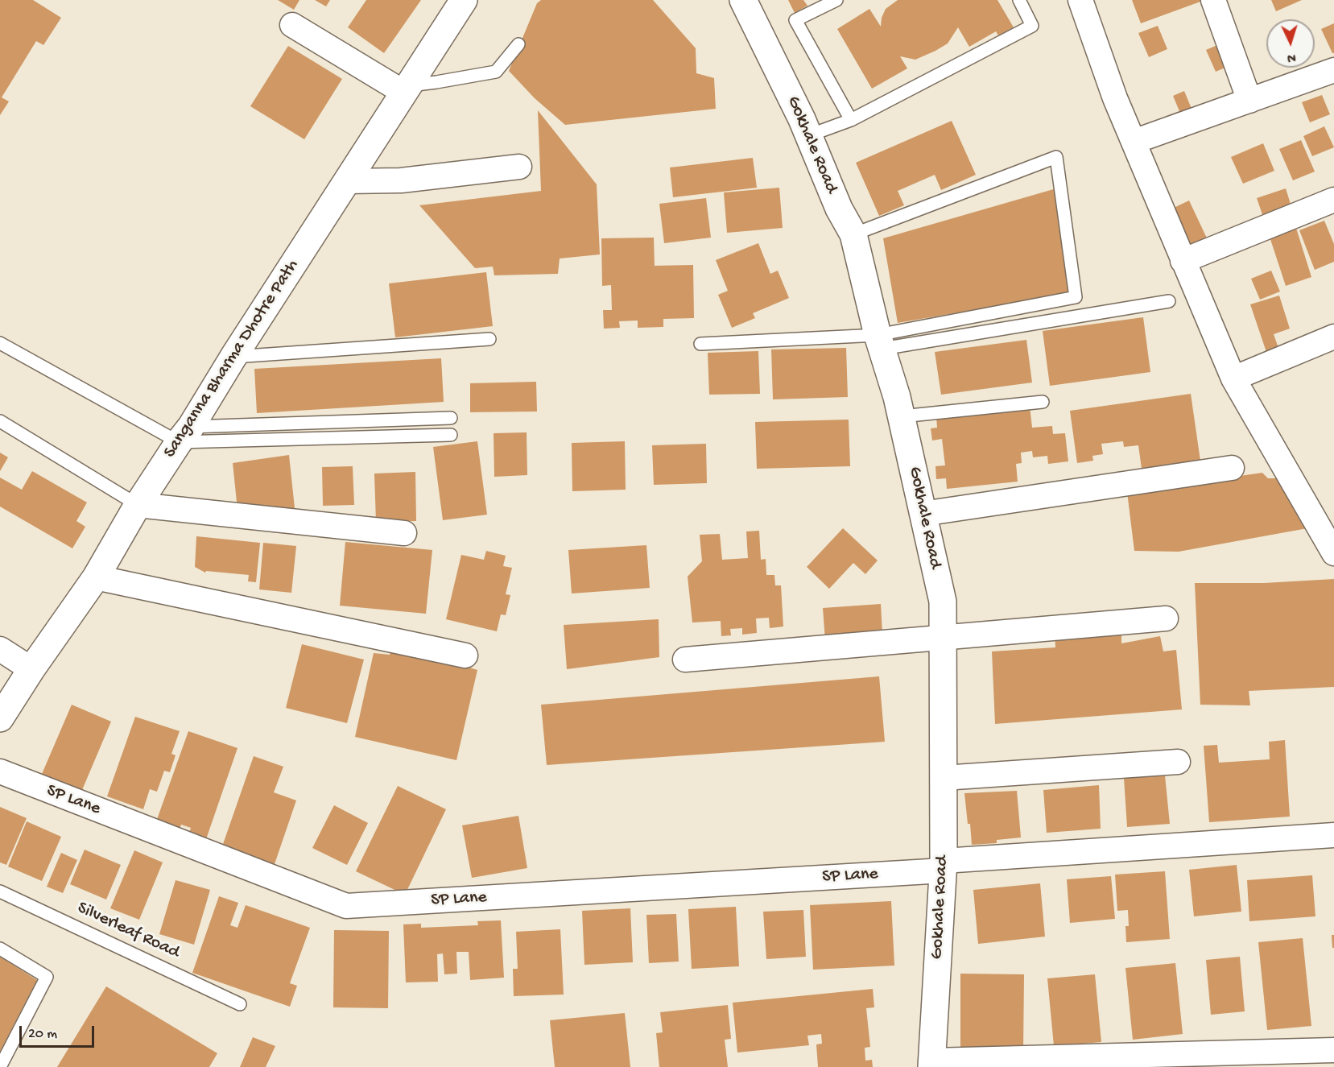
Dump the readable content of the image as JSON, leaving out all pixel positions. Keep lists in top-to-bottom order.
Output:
{
  "streets": {
    "street": ["Gokhale Road", "Sanganna Bharma Dhotre Path", "SP Lane"],
    "lane": ["Silverleaf Road"]
  },
  "crossings": [
    ["Gokhale Road", "SP Lane"]
  ],
  "scale_bar": "20 m",
  "north": "bottom"
}
